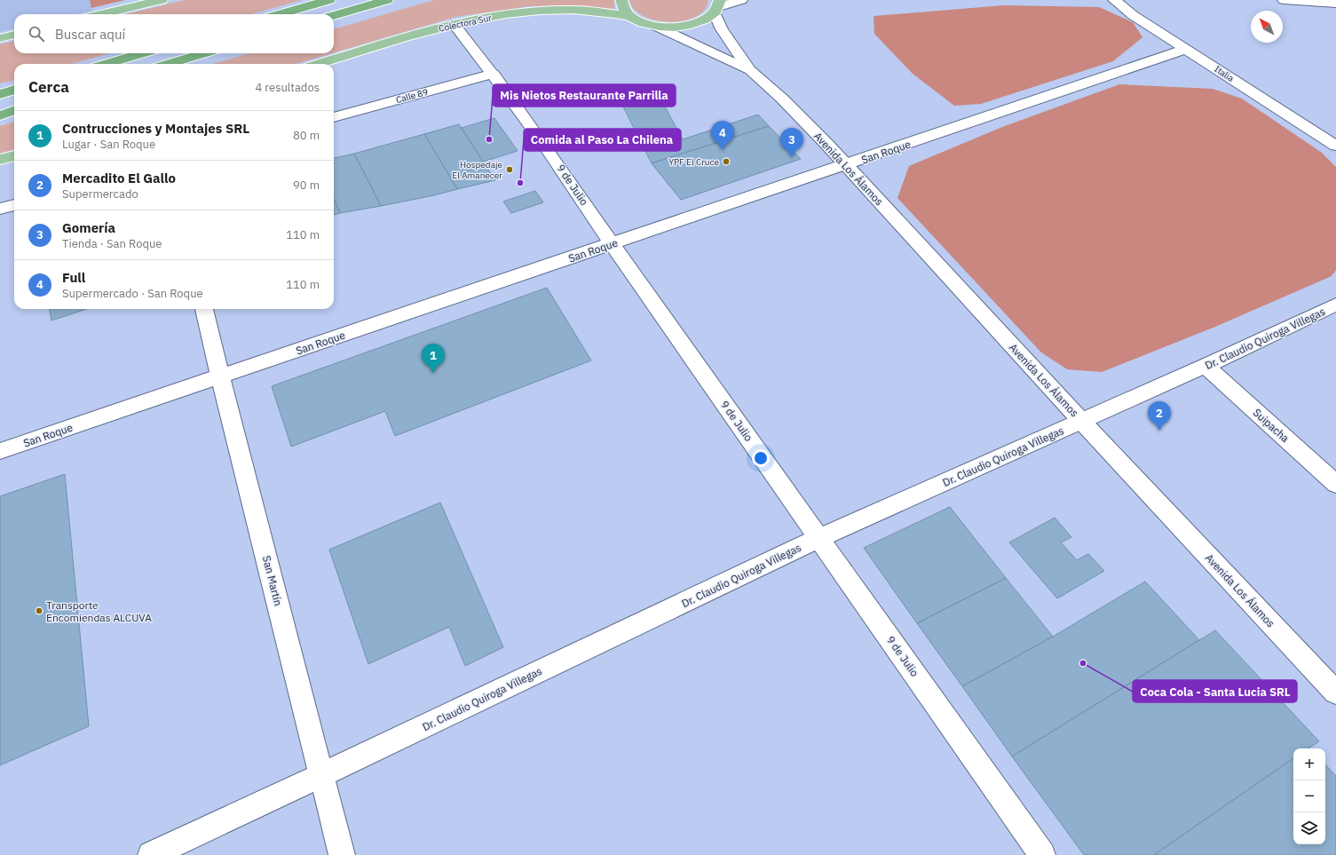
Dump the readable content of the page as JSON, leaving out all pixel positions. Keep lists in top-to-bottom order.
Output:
{
  "streets": {
    "main road": ["Colectora Sur"],
    "street": [
      "Italia",
      "Calle 89",
      "San Roque",
      "Avenida Los Álamos",
      "9 de Julio",
      "Dr. Claudio Quiroga Villegas",
      "Suipacha",
      "San Martín"
    ]
  },
  "crossings": [
    ["Colectora Sur", "Avenida Los Álamos"],
    ["Colectora Sur", "9 de Julio"],
    ["Italia", "San Roque"],
    ["Calle 89", "9 de Julio"],
    ["San Roque", "Avenida Los Álamos"],
    ["San Roque", "9 de Julio"],
    ["San Roque", "San Martín"],
    ["Avenida Los Álamos", "Dr. Claudio Quiroga Villegas"],
    ["9 de Julio", "Dr. Claudio Quiroga Villegas"],
    ["Dr. Claudio Quiroga Villegas", "Suipacha"],
    ["Dr. Claudio Quiroga Villegas", "San Martín"]
  ],
  "places": [
    "Mis Nietos Restaurante Parrilla",
    "YPF El Cruce",
    "Hospedaje El Amanecer",
    "Comida al Paso La Chilena",
    "Transporte Encomiendas ALCUVA",
    "Coca Cola - Santa Lucia SRL"
  ],
  "north": "top left",
  "page": {
    "search": "Buscar aquí",
    "heading": ["Cerca", "4 resultados"],
    "list": [
      {
        "mark": "1",
        "name": "Contrucciones y Montajes SRL",
        "note": "Lugar · San Roque",
        "value": "80 m"
      },
      {
        "mark": "2",
        "name": "Mercadito El Gallo",
        "note": "Supermercado",
        "value": "90 m"
      },
      {
        "mark": "3",
        "name": "Gomería",
        "note": "Tienda · San Roque",
        "value": "110 m"
      },
      {
        "mark": "4",
        "name": "Full",
        "note": "Supermercado · San Roque",
        "value": "110 m"
      }
    ],
    "pins": [
      "4",
      "3",
      "1",
      "2"
    ],
    "map_buttons": ["+", "−"]
  }
}
